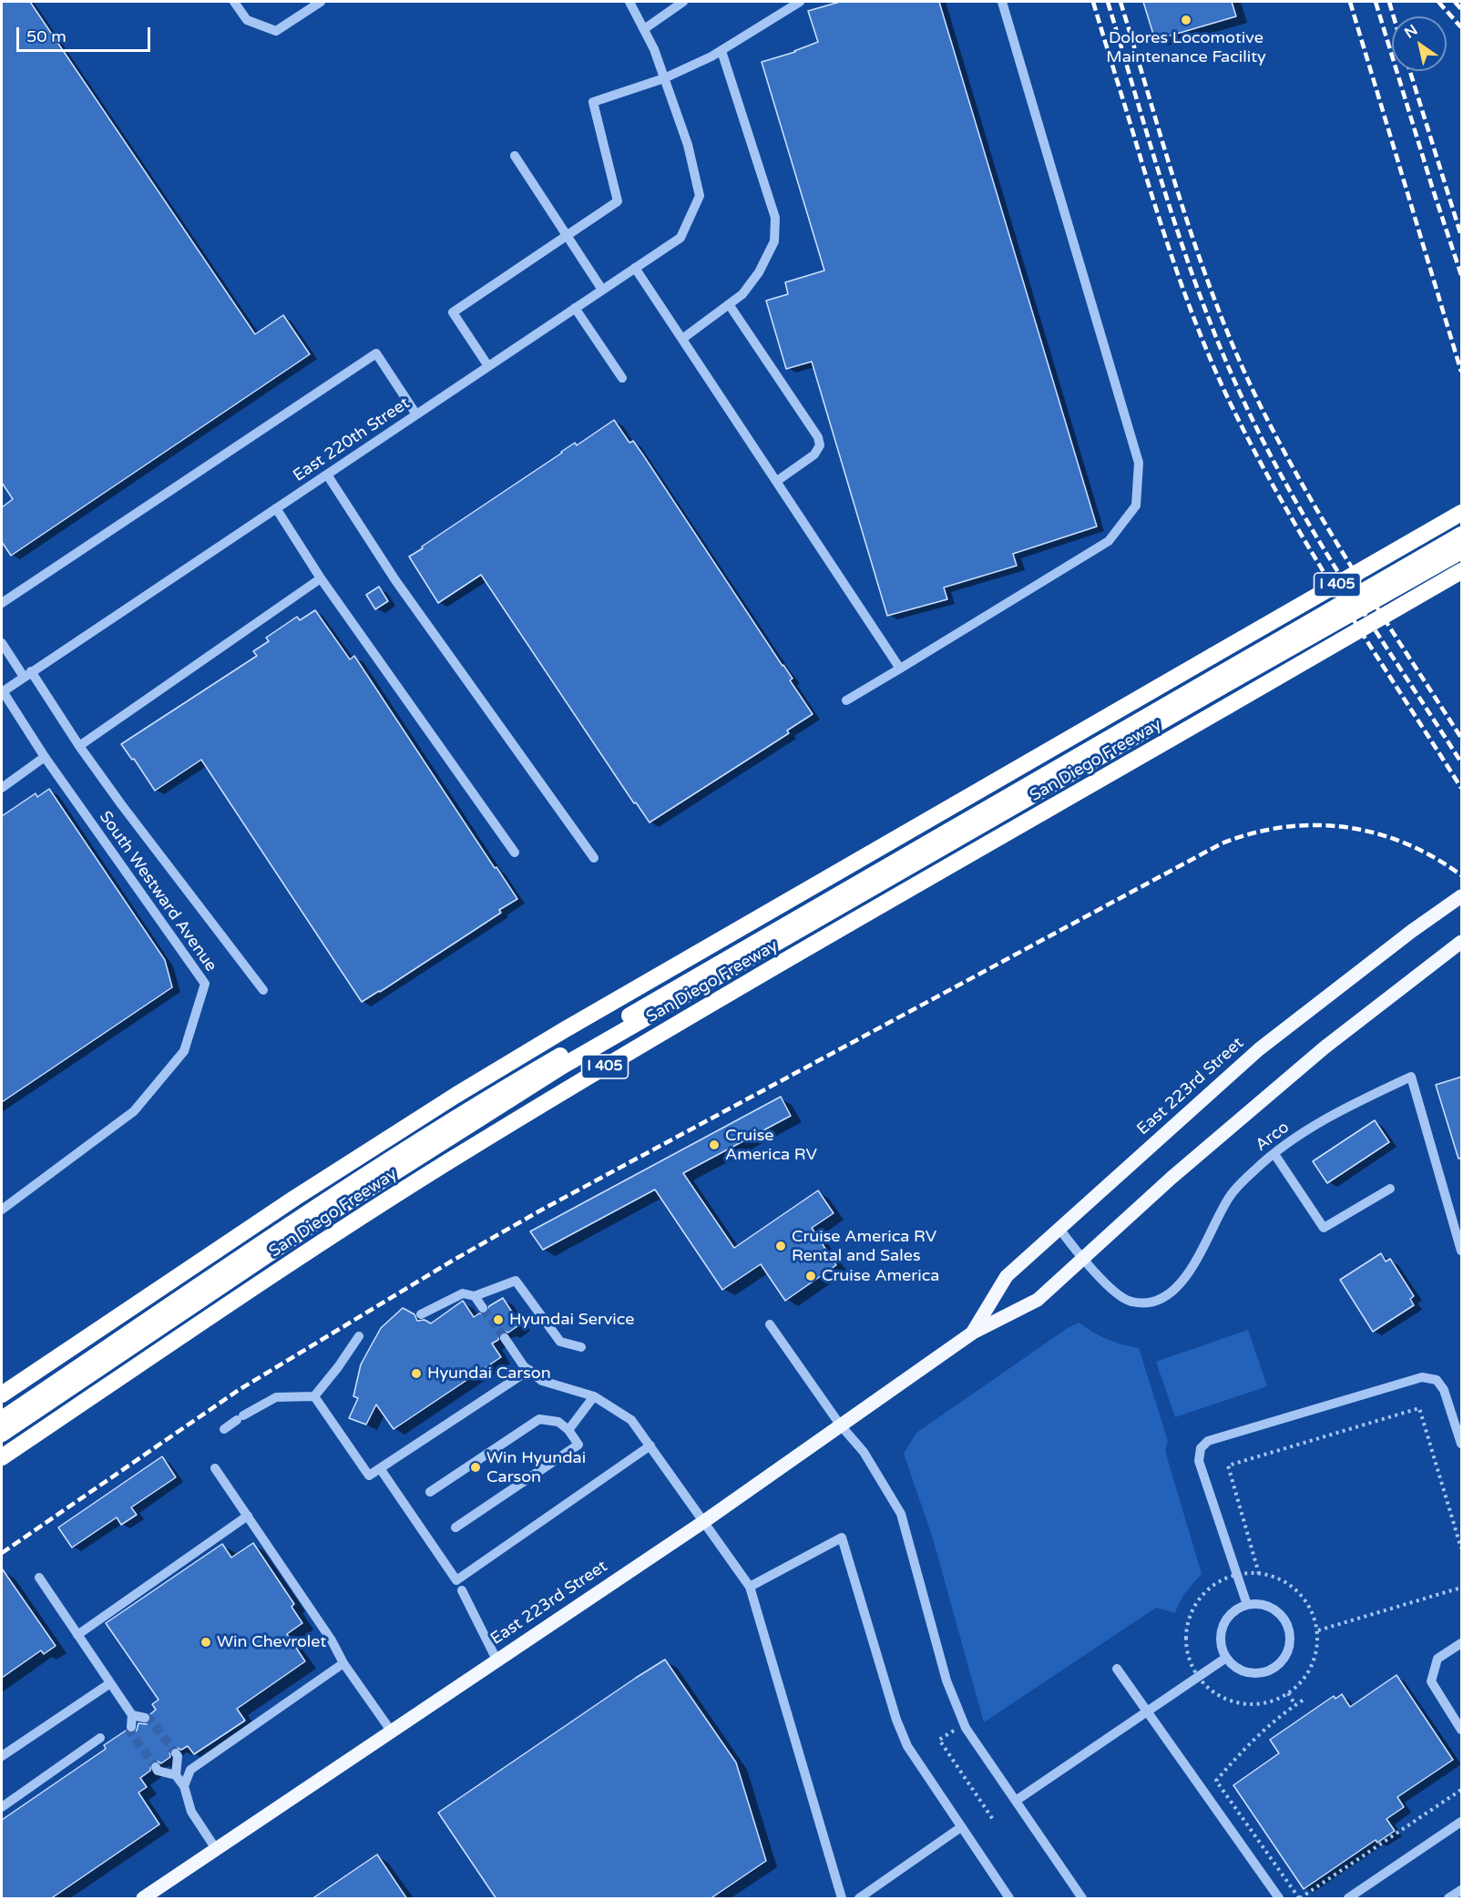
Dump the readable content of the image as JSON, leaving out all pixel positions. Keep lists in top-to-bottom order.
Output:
{
  "streets": {
    "highway": ["I 405", "San Diego Freeway"],
    "main road": ["East 223rd Street"],
    "street": ["East 220th Street", "South Westward Avenue", "Arco"]
  },
  "crossings": [
    ["East 220th Street", "South Westward Avenue"],
    ["East 223rd Street", "Arco"]
  ],
  "places": [
    "Dolores Locomotive Maintenance Facility",
    "Cruise America RV",
    "Cruise America RV Rental and Sales",
    "Cruise America",
    "Hyundai Service",
    "Hyundai Carson",
    "Win Hyundai Carson",
    "Win Chevrolet"
  ],
  "scale_bar": "50 m",
  "north": "top left"
}
